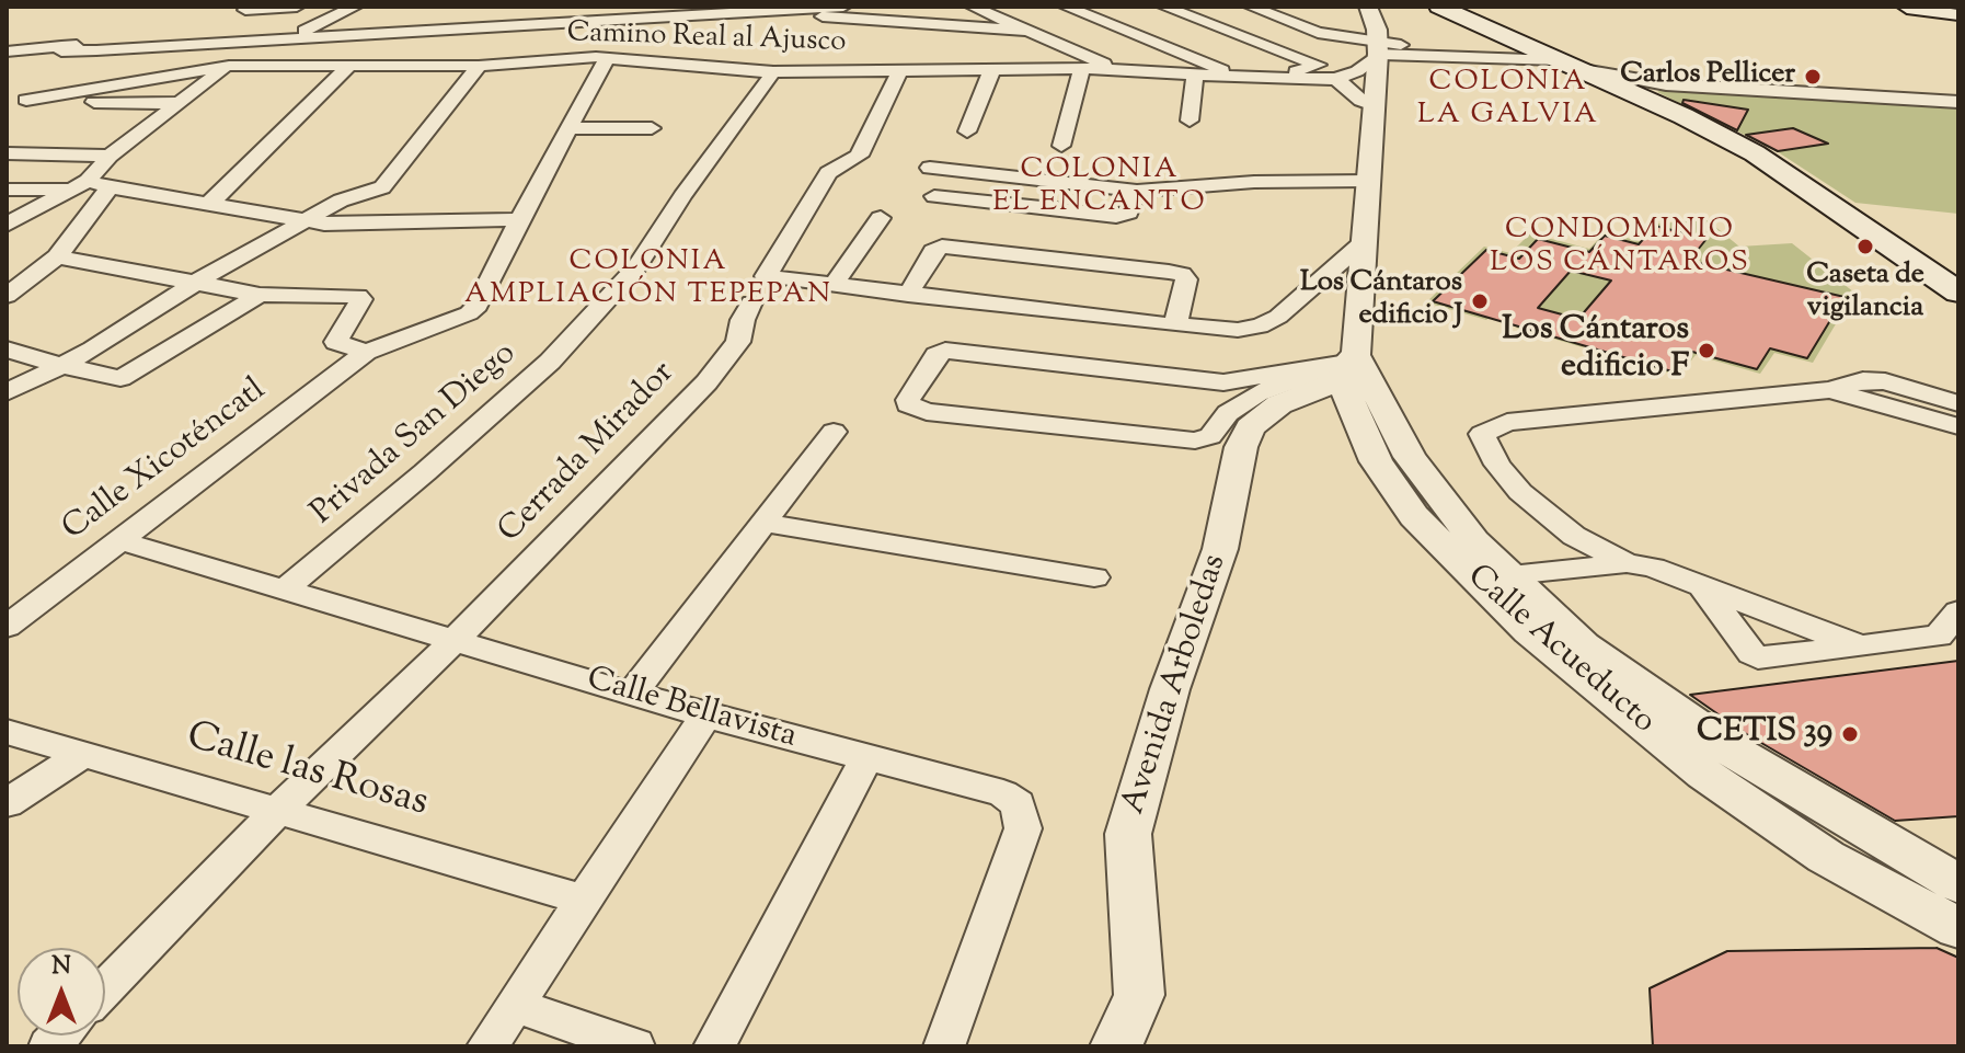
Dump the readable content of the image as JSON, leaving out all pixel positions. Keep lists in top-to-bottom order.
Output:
{
  "streets": {
    "street": [
      "Camino Real al Ajusco",
      "Privada San Diego",
      "Cerrada Mirador",
      "Calle Xicoténcatl",
      "Calle Acueducto",
      "Avenida Arboledas",
      "Calle Bellavista",
      "Calle las Rosas"
    ]
  },
  "crossings": [
    ["Camino Real al Ajusco", "Privada San Diego"],
    ["Camino Real al Ajusco", "Calle Xicoténcatl"],
    ["Privada San Diego", "Calle Bellavista"],
    ["Cerrada Mirador", "Calle Bellavista"],
    ["Cerrada Mirador", "Calle las Rosas"],
    ["Calle Xicoténcatl", "Calle Bellavista"],
    ["Calle Acueducto", "Avenida Arboledas"]
  ],
  "districts": [
    "COLONIA LA GALVIA",
    "COLONIA EL ENCANTO",
    "CONDOMINIO LOS CÁNTAROS",
    "COLONIA AMPLIACIÓN TEPEPAN"
  ],
  "places": [
    "Carlos Pellicer",
    "Caseta de vigilancia",
    "Los Cántaros edificio J",
    "Los Cántaros edificio F",
    "CETIS 39"
  ],
  "north": "top"
}
